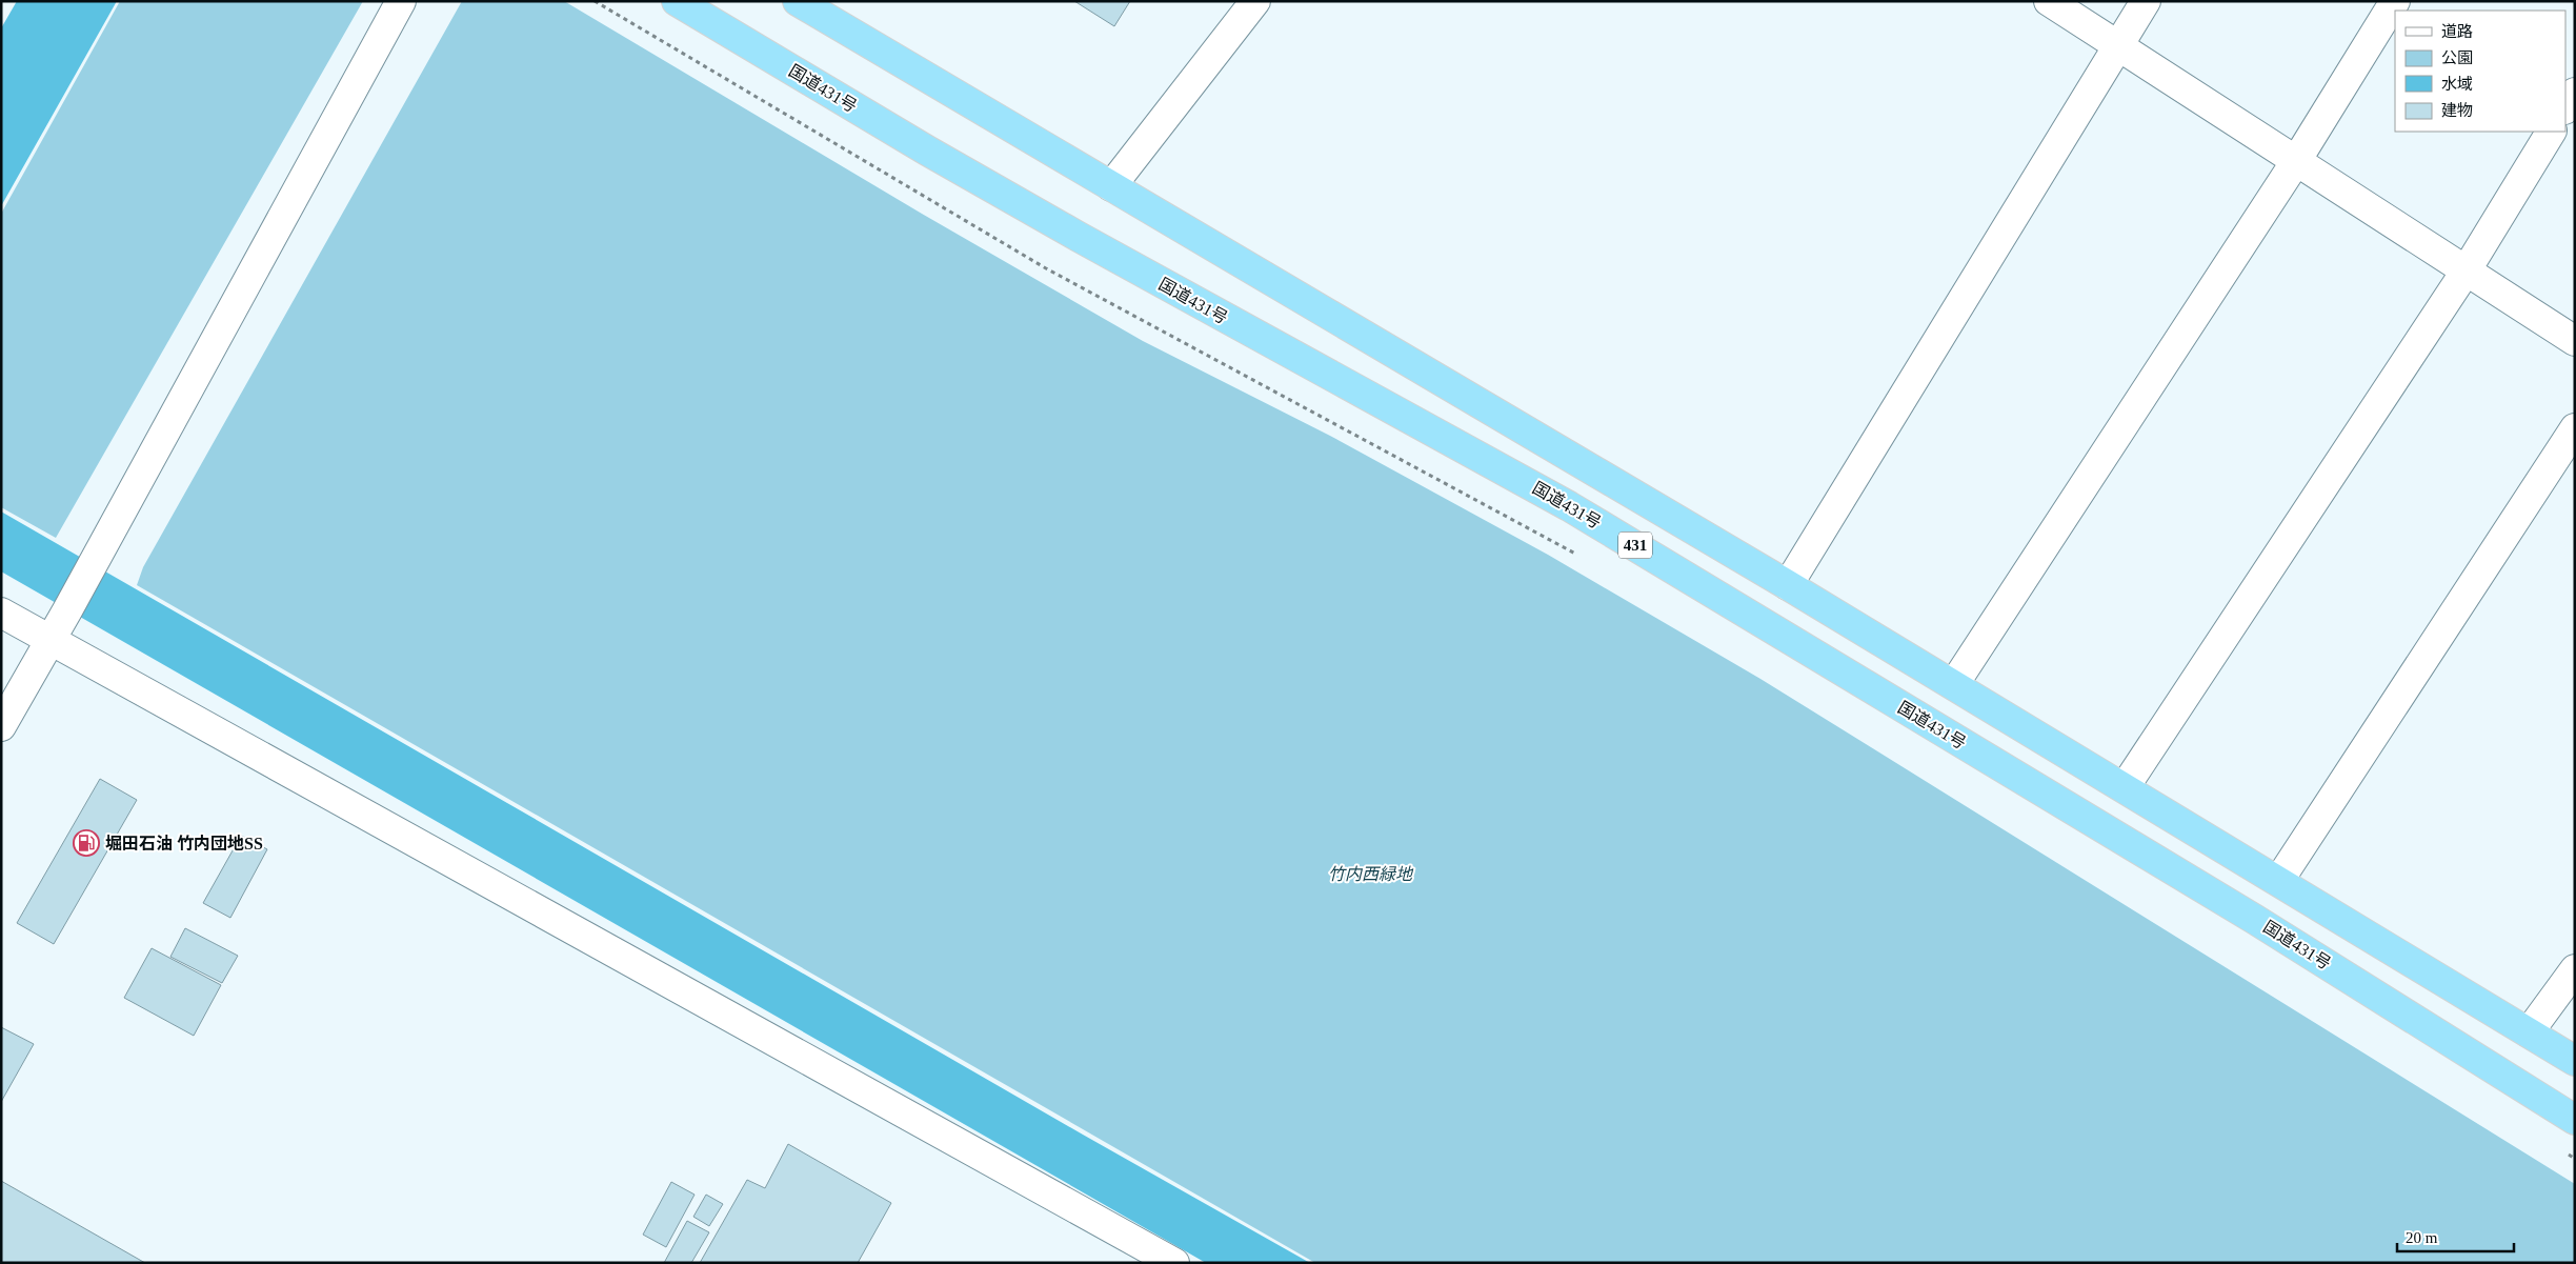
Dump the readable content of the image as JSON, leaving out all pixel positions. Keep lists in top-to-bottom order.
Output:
{
  "streets": {
    "highway": ["国道431号", "431"]
  },
  "parks": ["竹内西緑地"],
  "places": {
    "fuel station": ["堀田石油 竹内団地SS"]
  },
  "legend": [
    "道路",
    "公園",
    "水域",
    "建物"
  ],
  "scale_bar": "20 m"
}
